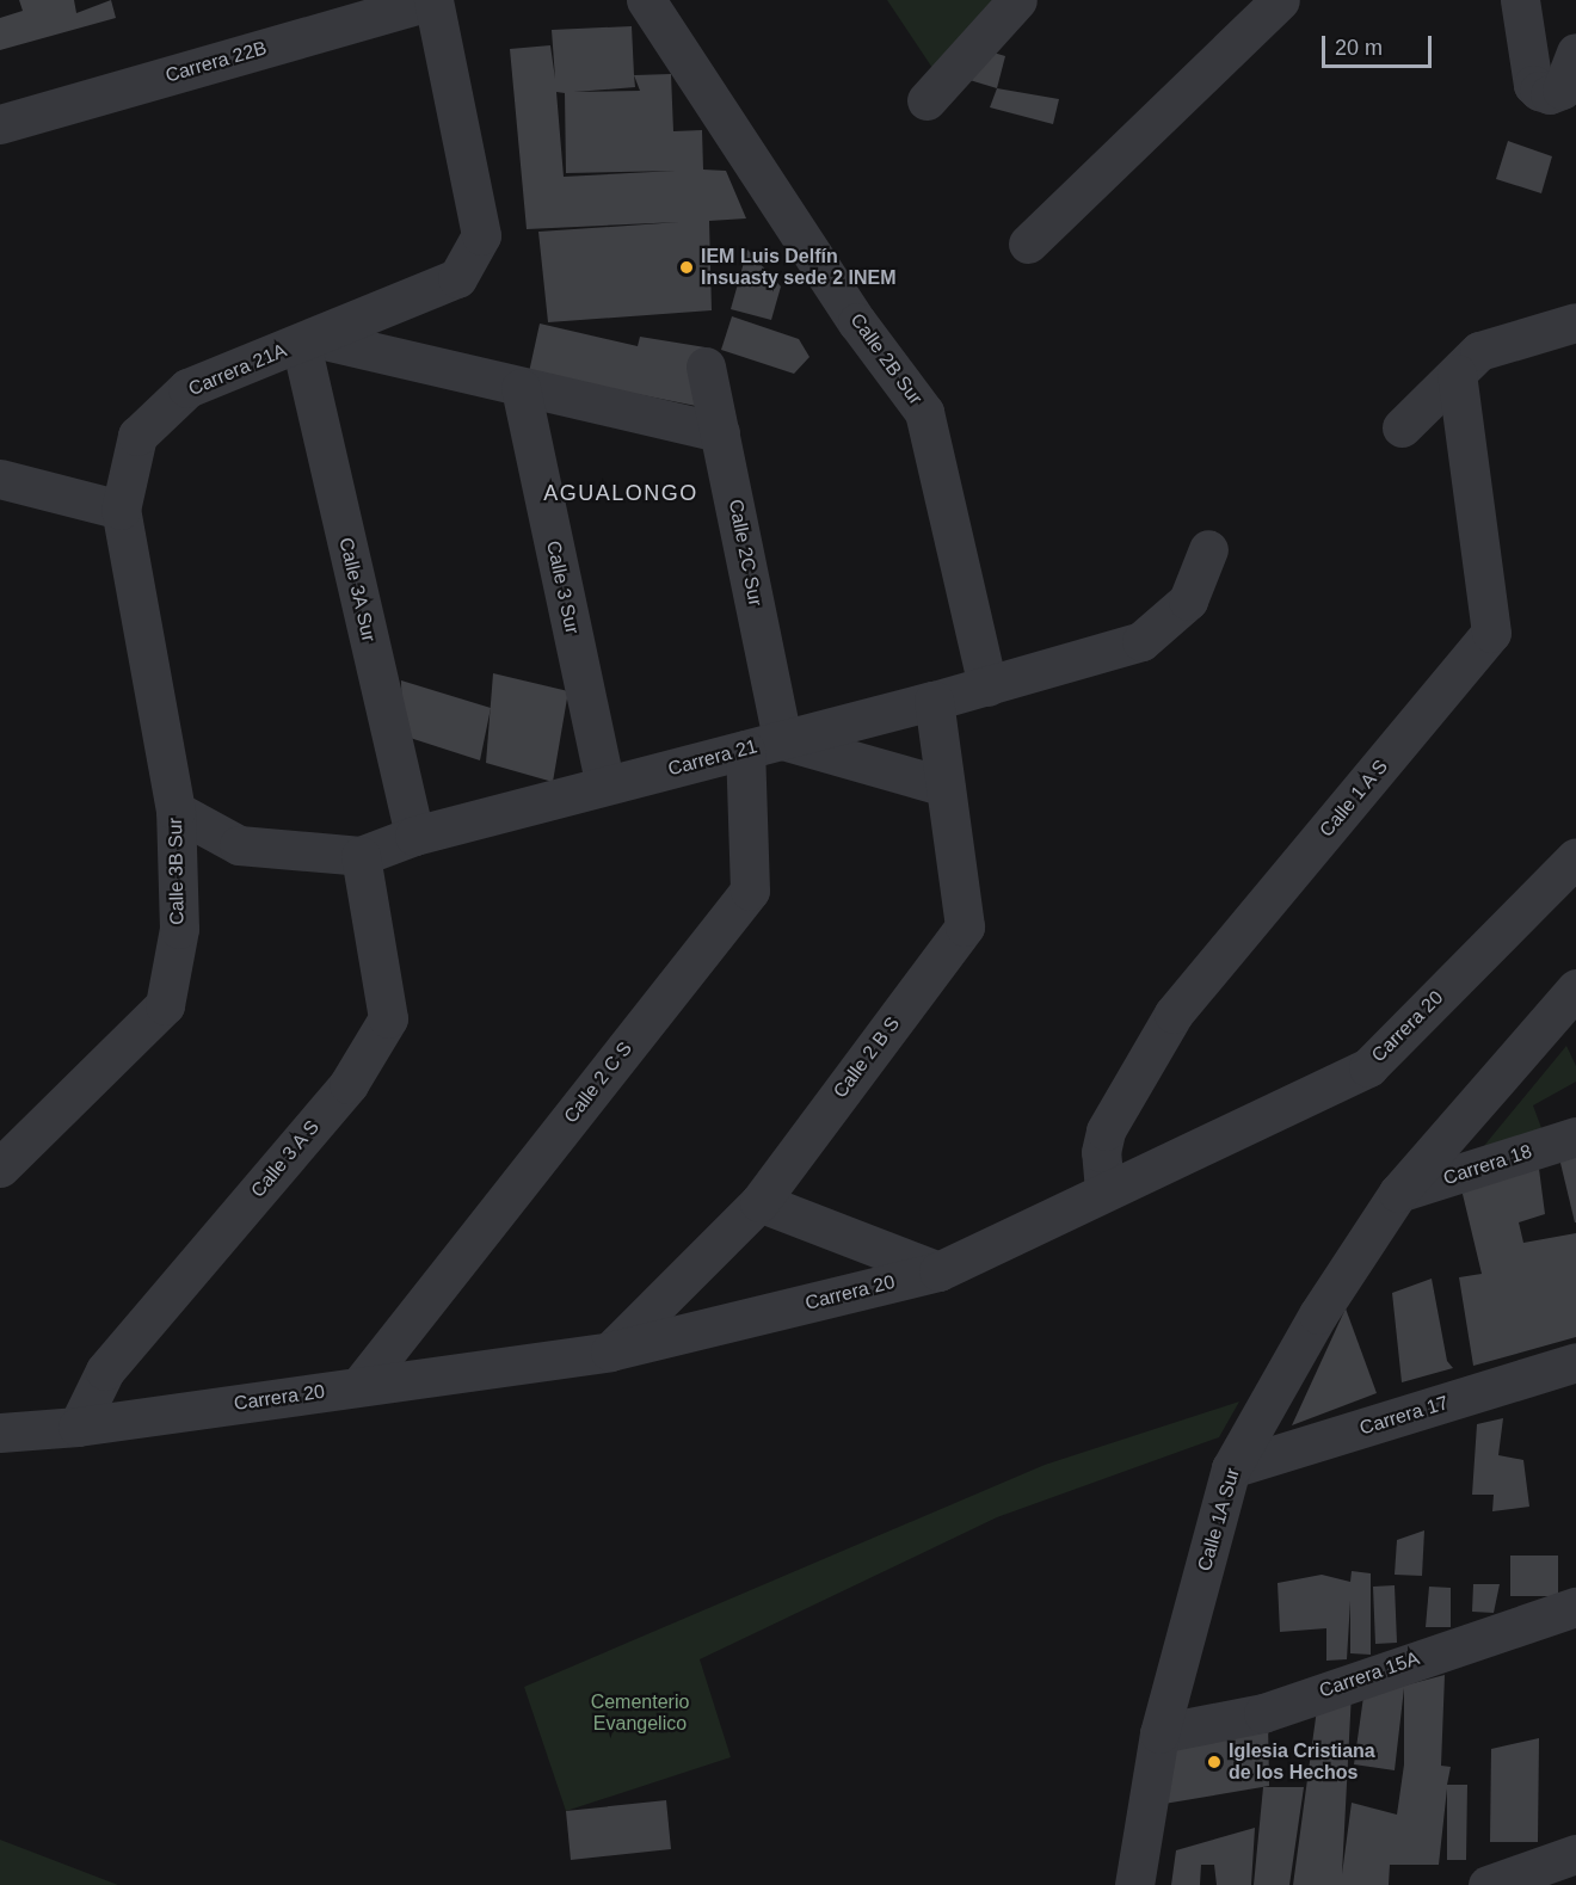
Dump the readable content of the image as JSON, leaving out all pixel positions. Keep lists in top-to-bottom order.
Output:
{
  "streets": {
    "street": [
      "Carrera 22B",
      "Calle 2B Sur",
      "Carrera 21A",
      "Calle 2C Sur",
      "Calle 3 Sur",
      "Calle 3A Sur",
      "Carrera 21",
      "Calle 1 A S",
      "Calle 3B Sur",
      "Carrera 20",
      "Calle 2 B S",
      "Calle 2 C S",
      "Calle 3 A S",
      "Carrera 18",
      "Carrera 17",
      "Calle 1A Sur",
      "Carrera 15A"
    ]
  },
  "crossings": [
    ["Carrera 22B", "Carrera 21A"],
    ["Calle 2B Sur", "Carrera 21"],
    ["Carrera 21A", "Calle 3A Sur"],
    ["Carrera 21A", "Calle 3B Sur"],
    ["Calle 2C Sur", "Carrera 21"],
    ["Calle 3 Sur", "Carrera 21"],
    ["Calle 3A Sur", "Carrera 21"],
    ["Carrera 21", "Calle 3B Sur"],
    ["Carrera 21", "Calle 2 B S"],
    ["Carrera 21", "Calle 2 C S"],
    ["Carrera 21", "Calle 3 A S"],
    ["Calle 1 A S", "Carrera 20"],
    ["Carrera 20", "Calle 2 B S"],
    ["Carrera 20", "Calle 2 C S"],
    ["Carrera 20", "Calle 3 A S"],
    ["Carrera 18", "Calle 1A Sur"],
    ["Carrera 17", "Calle 1A Sur"],
    ["Calle 1A Sur", "Carrera 15A"]
  ],
  "districts": ["AGUALONGO"],
  "parks": ["Cementerio Evangelico"],
  "places": ["IEM Luis Delfín Insuasty sede 2 INEM", "Iglesia Cristiana de los Hechos"],
  "scale_bar": "20 m"
}
